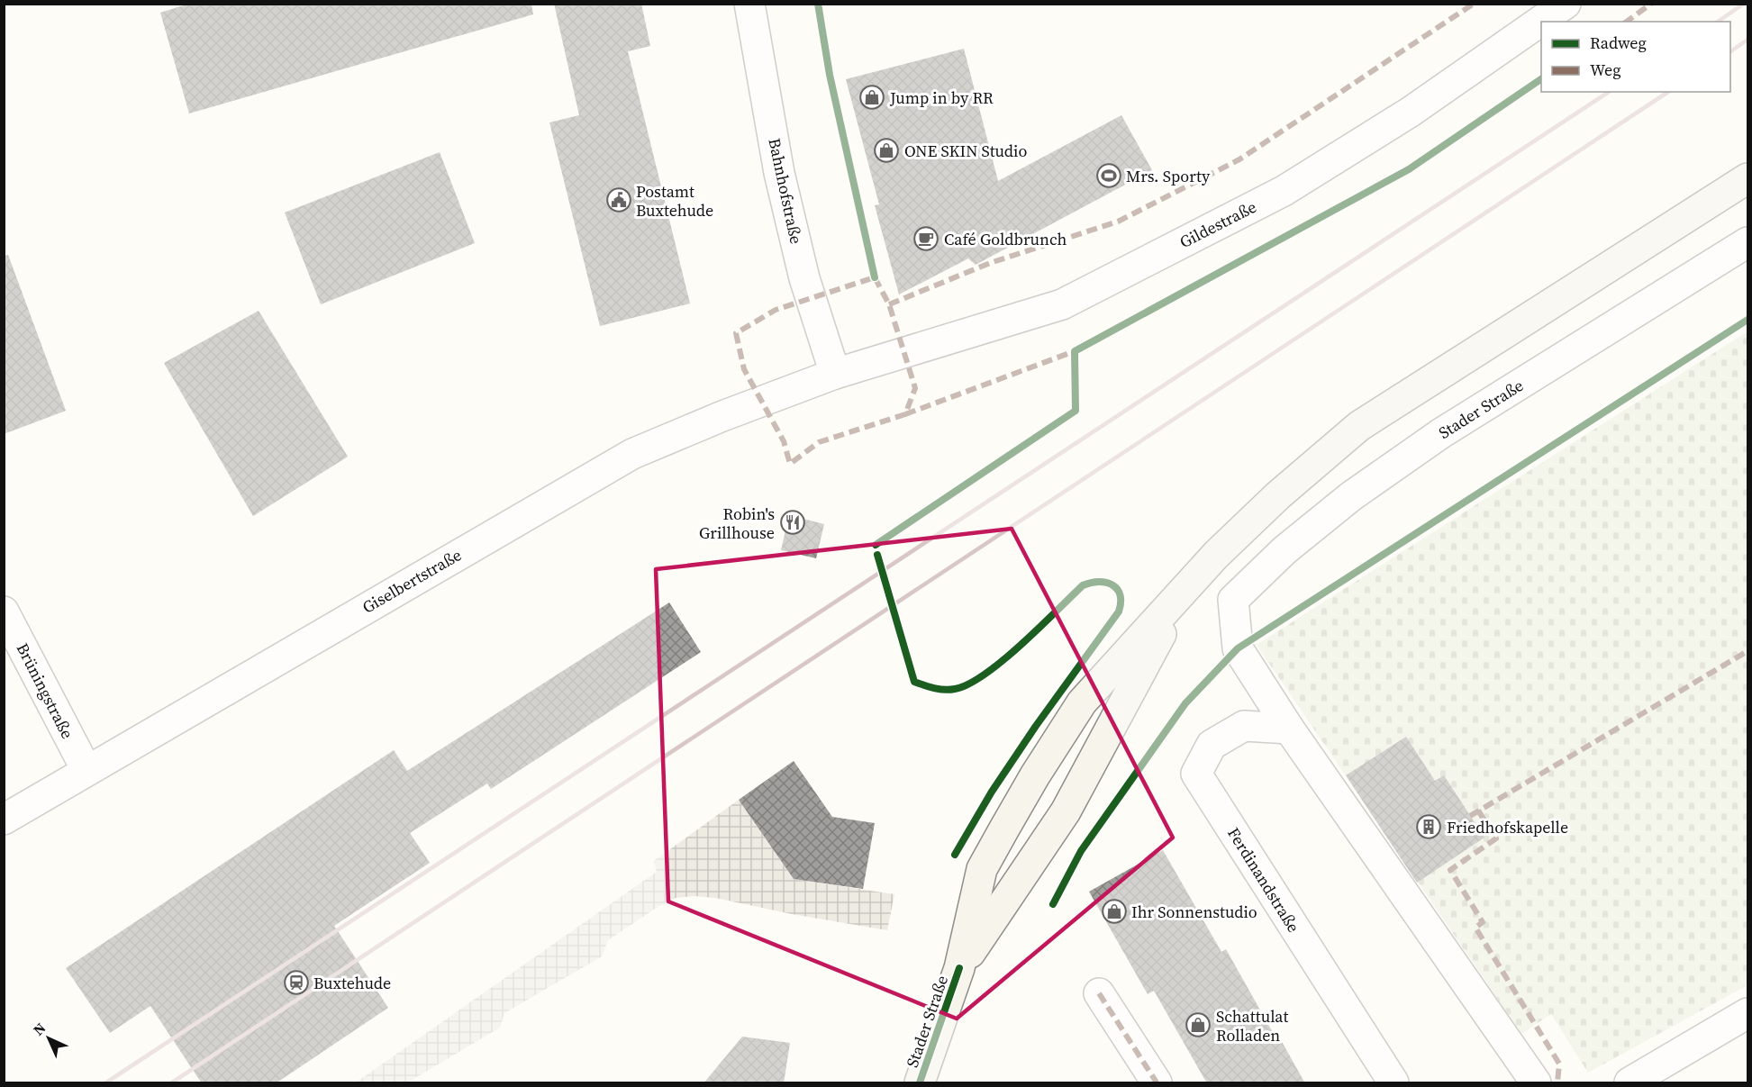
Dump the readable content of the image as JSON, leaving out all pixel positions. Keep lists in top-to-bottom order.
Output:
{
  "streets": {
    "street": [
      "Bahnhofstraße",
      "Gildestraße",
      "Stader Straße",
      "Giselbertstraße",
      "Brüningstraße",
      "Ferdinandstraße"
    ]
  },
  "crossings": [
    ["Bahnhofstraße", "Gildestraße"],
    ["Bahnhofstraße", "Giselbertstraße"],
    ["Gildestraße", "Giselbertstraße"],
    ["Stader Straße", "Ferdinandstraße"],
    ["Giselbertstraße", "Brüningstraße"]
  ],
  "places": {
    "shop": [
      "Jump in by RR",
      "ONE SKIN Studio",
      "Ihr Sonnenstudio",
      "Schattulat Rolladen"
    ],
    "sports": ["Mrs. Sporty"],
    "public building": ["Postamt Buxtehude"],
    "cafe": ["Café Goldbrunch"],
    "restaurant": ["Robin's Grillhouse"],
    "building": ["Friedhofskapelle"],
    "station": ["Buxtehude"]
  },
  "legend": ["Radweg", "Weg"],
  "north": "top left"
}
